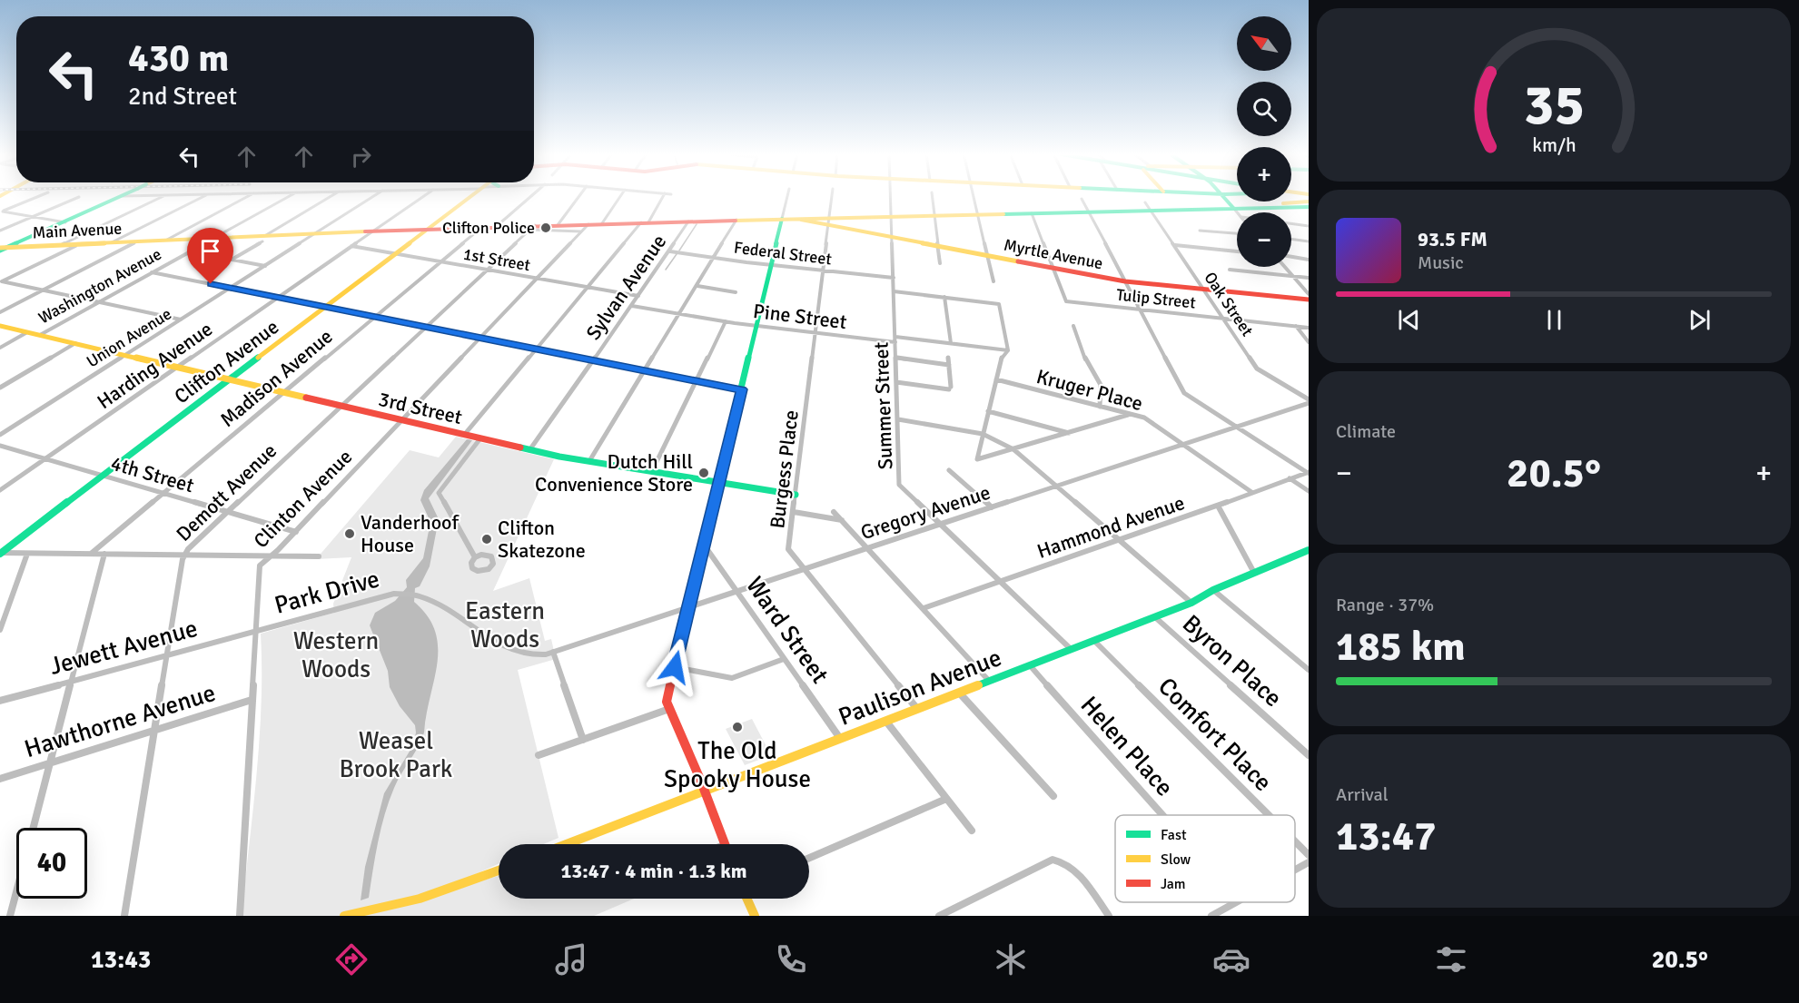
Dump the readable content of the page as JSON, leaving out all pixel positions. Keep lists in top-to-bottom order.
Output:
{
  "streets": {
    "main road": [
      "Main Avenue",
      "Myrtle Avenue",
      "Washington Avenue",
      "Clifton Avenue",
      "3rd Street",
      "Paulison Avenue"
    ],
    "street": [
      "Federal Street",
      "1st Street",
      "Sylvan Avenue",
      "Tulip Street",
      "Oak Street",
      "Pine Street",
      "Union Avenue",
      "Harding Avenue",
      "Madison Avenue",
      "Kruger Place",
      "Summer Street",
      "Burgess Place",
      "4th Street",
      "Demott Avenue",
      "Clinton Avenue",
      "Gregory Avenue",
      "Hammond Avenue",
      "Park Drive",
      "Ward Street",
      "Jewett Avenue",
      "Byron Place",
      "Hawthorne Avenue",
      "Comfort Place",
      "Helen Place"
    ]
  },
  "crossings": [
    ["Main Avenue", "Myrtle Avenue"],
    ["Main Avenue", "Washington Avenue"],
    ["Main Avenue", "Sylvan Avenue"],
    ["Main Avenue", "Oak Street"],
    ["Main Avenue", "Union Avenue"],
    ["Main Avenue", "Clifton Avenue"],
    ["Main Avenue", "Harding Avenue"],
    ["Main Avenue", "Madison Avenue"],
    ["Main Avenue", "Summer Street"],
    ["Main Avenue", "Burgess Place"],
    ["Main Avenue", "Demott Avenue"],
    ["Main Avenue", "Clinton Avenue"],
    ["Federal Street", "Sylvan Avenue"],
    ["Federal Street", "Summer Street"],
    ["Federal Street", "Burgess Place"],
    ["Myrtle Avenue", "Tulip Street"],
    ["Myrtle Avenue", "Oak Street"],
    ["Myrtle Avenue", "Summer Street"],
    ["Myrtle Avenue", "Burgess Place"],
    ["1st Street", "Sylvan Avenue"],
    ["1st Street", "Clifton Avenue"],
    ["1st Street", "Harding Avenue"],
    ["1st Street", "Madison Avenue"],
    ["1st Street", "Demott Avenue"],
    ["1st Street", "Clinton Avenue"],
    ["Washington Avenue", "3rd Street"],
    ["Sylvan Avenue", "Pine Street"],
    ["Sylvan Avenue", "3rd Street"],
    ["Tulip Street", "Oak Street"],
    ["Oak Street", "Gregory Avenue"],
    ["Pine Street", "Summer Street"],
    ["Pine Street", "Burgess Place"],
    ["Union Avenue", "3rd Street"],
    ["Clifton Avenue", "3rd Street"],
    ["Clifton Avenue", "4th Street"],
    ["Harding Avenue", "3rd Street"],
    ["Harding Avenue", "4th Street"],
    ["Madison Avenue", "3rd Street"],
    ["Madison Avenue", "4th Street"],
    ["Kruger Place", "Gregory Avenue"],
    ["Kruger Place", "Hammond Avenue"],
    ["Summer Street", "Gregory Avenue"],
    ["Summer Street", "Hammond Avenue"],
    ["Summer Street", "Paulison Avenue"],
    ["3rd Street", "Burgess Place"],
    ["3rd Street", "Demott Avenue"],
    ["3rd Street", "Clinton Avenue"],
    ["Burgess Place", "Gregory Avenue"],
    ["Burgess Place", "Paulison Avenue"],
    ["4th Street", "Demott Avenue"],
    ["4th Street", "Clinton Avenue"],
    ["Demott Avenue", "Jewett Avenue"],
    ["Demott Avenue", "Hawthorne Avenue"],
    ["Clinton Avenue", "Park Drive"],
    ["Clinton Avenue", "Jewett Avenue"],
    ["Clinton Avenue", "Hawthorne Avenue"],
    ["Gregory Avenue", "Park Drive"],
    ["Gregory Avenue", "Ward Street"],
    ["Park Drive", "Jewett Avenue"],
    ["Ward Street", "Paulison Avenue"],
    ["Byron Place", "Paulison Avenue"],
    ["Paulison Avenue", "Comfort Place"],
    ["Paulison Avenue", "Helen Place"]
  ],
  "parks": ["Eastern Woods", "Western Woods", "Weasel Brook Park"],
  "places": [
    "Clifton Police",
    "Dutch Hill Convenience Store",
    "Vanderhoof House",
    "Clifton Skatezone",
    "The Old Spooky House"
  ],
  "legend": ["Fast", "Slow", "Jam"],
  "north": "top left",
  "page": {
    "map_buttons": ["+", "−"],
    "turn": ["430 m", "2nd Street"],
    "song": ["93.5 FM", "Music"],
    "tile": [
      "Climate",
      ["Range · 37%", "185 km"],
      ["Arrival", "13:47"]
    ],
    "heat": ["−", "20.5°", "+"],
    "limit": "40",
    "trip": "13:47 · 4 min · 1.3 km",
    "tabs": ["13:43", "20.5°"],
    "gauge": ["35", "km/h"]
  }
}
